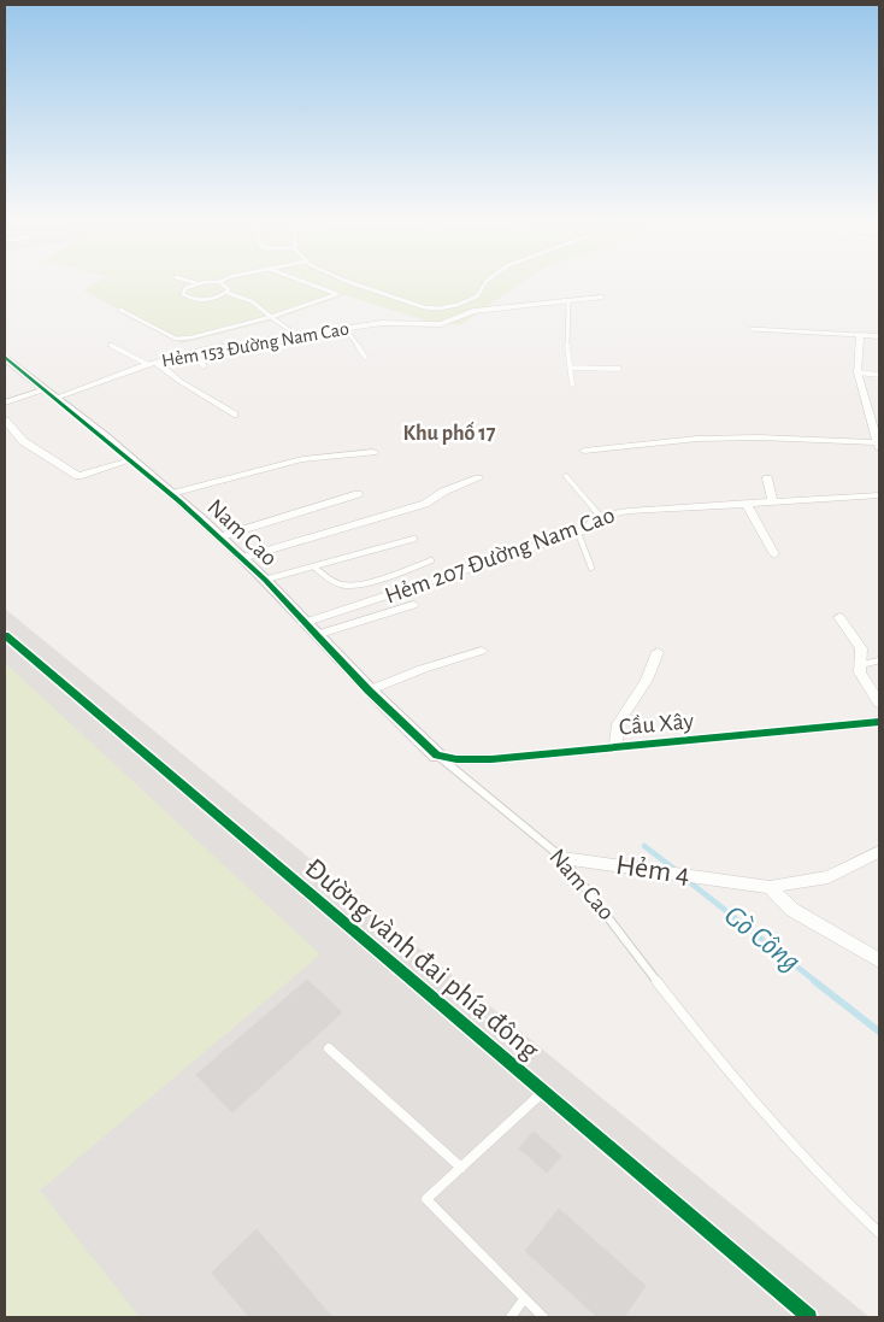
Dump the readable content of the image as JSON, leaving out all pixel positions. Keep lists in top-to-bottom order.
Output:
{
  "streets": {
    "street": [
      "Hẻm 153 Đường Nam Cao",
      "Nam Cao",
      "Hẻm 207 Đường Nam Cao",
      "Cầu Xây",
      "Hẻm 4",
      "Đường vành đai phía đông"
    ]
  },
  "crossings": [
    ["Hẻm 153 Đường Nam Cao", "Nam Cao"],
    ["Nam Cao", "Hẻm 207 Đường Nam Cao"],
    ["Nam Cao", "Cầu Xây"],
    ["Nam Cao", "Hẻm 4"]
  ],
  "districts": ["Khu phố 17"],
  "water": ["Gò Công"]
}
